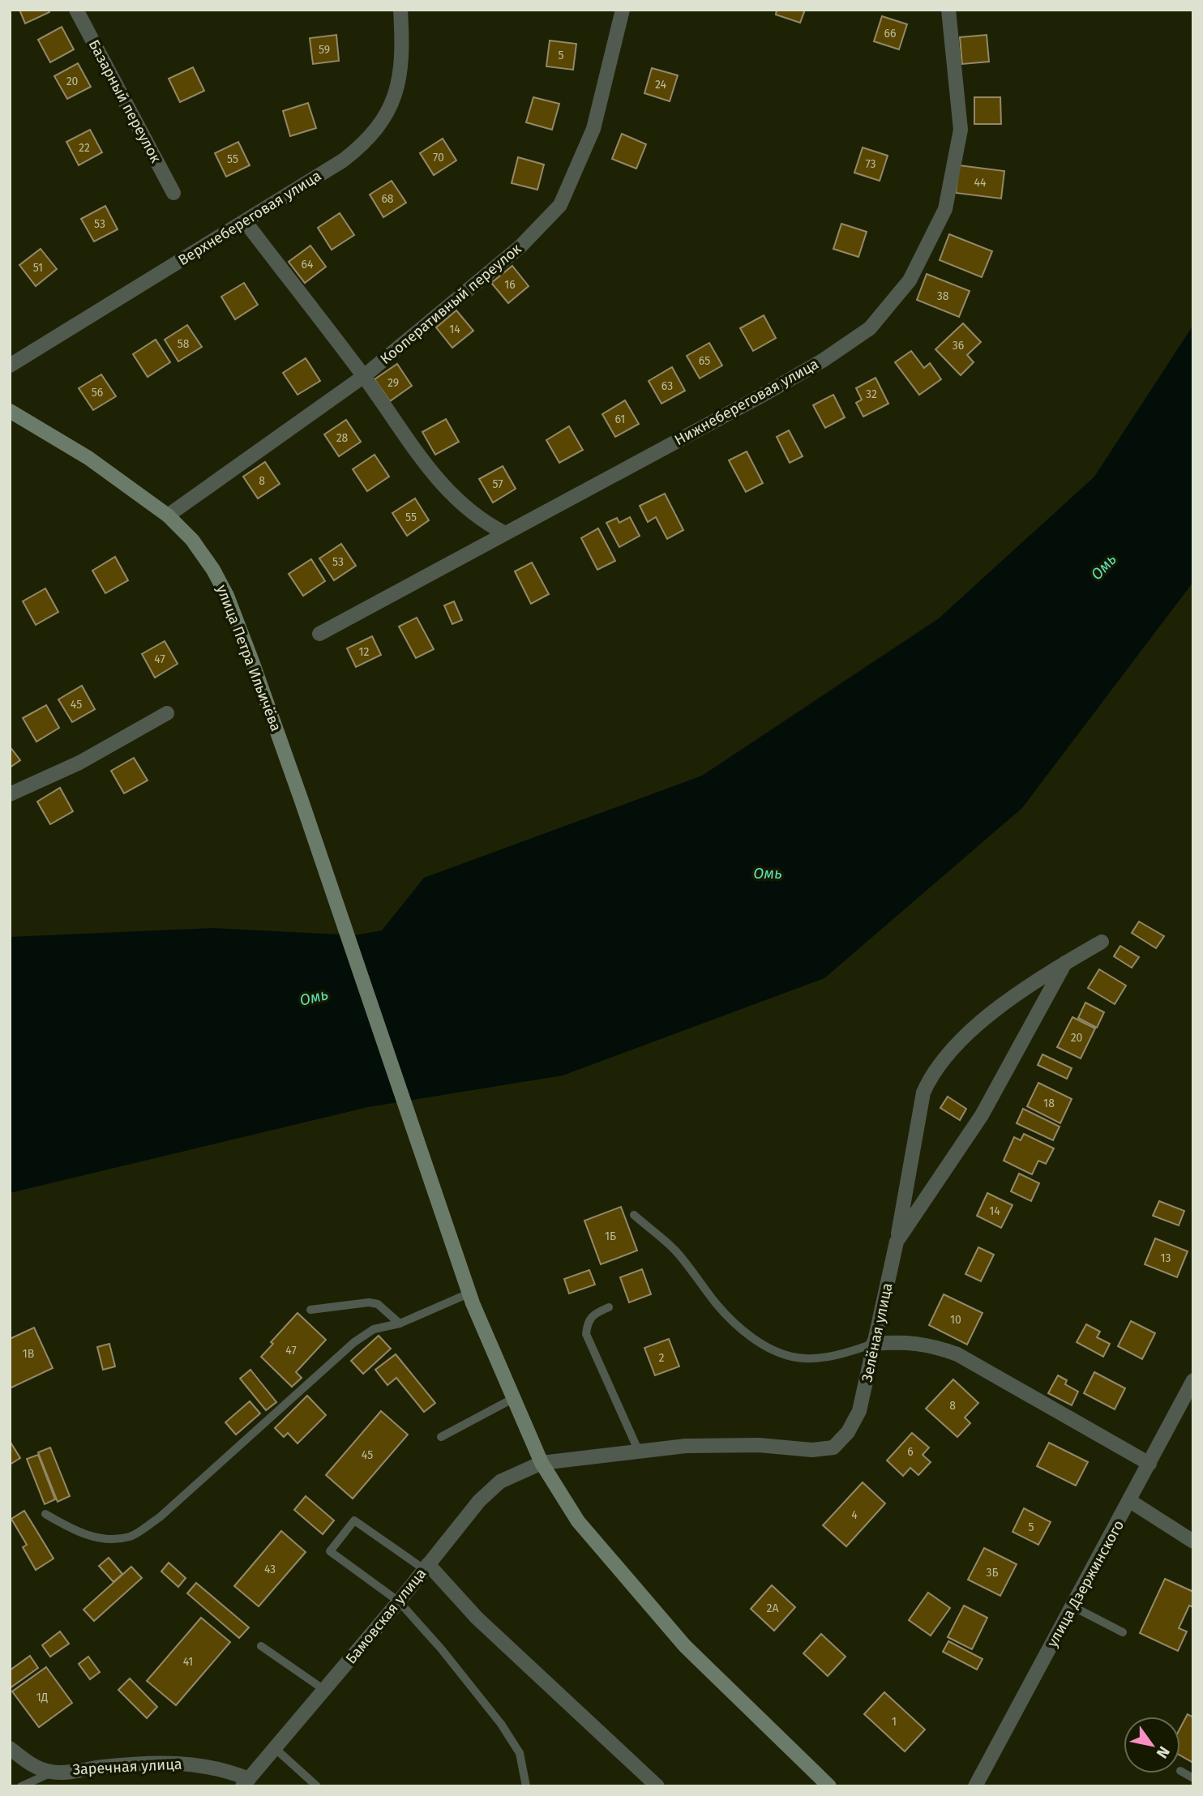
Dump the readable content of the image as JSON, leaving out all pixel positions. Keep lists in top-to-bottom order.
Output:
{
  "streets": {
    "main road": ["улица Петра Ильичёва"],
    "street": [
      "Базарный переулок",
      "Верхнебереговая улица",
      "Кооперативный переулок",
      "Нижнебереговая улица",
      "Зелёная улица",
      "улица Дзержинского",
      "Бамовская улица",
      "Заречная улица"
    ]
  },
  "crossings": [
    ["Кооперативный переулок", "улица Петра Ильичёва"],
    ["улица Петра Ильичёва", "Зелёная улица"],
    ["улица Петра Ильичёва", "Бамовская улица"],
    ["Зелёная улица", "Бамовская улица"],
    ["Бамовская улица", "Заречная улица"]
  ],
  "water": ["Омь"],
  "house_numbers": [
    "66",
    "59",
    "5",
    "20",
    "24",
    "22",
    "70",
    "55",
    "73",
    "44",
    "68",
    "53",
    "64",
    "51",
    "16",
    "38",
    "14",
    "58",
    "36",
    "65",
    "29",
    "63",
    "56",
    "32",
    "61",
    "28",
    "8",
    "57",
    "55",
    "53",
    "12",
    "47",
    "45",
    "20",
    "18",
    "14",
    "1Б",
    "13",
    "10",
    "47",
    "1В",
    "2",
    "8",
    "6",
    "45",
    "4",
    "5",
    "43",
    "3Б",
    "2А",
    "41",
    "1Д",
    "1"
  ],
  "north": "bottom right"
}
